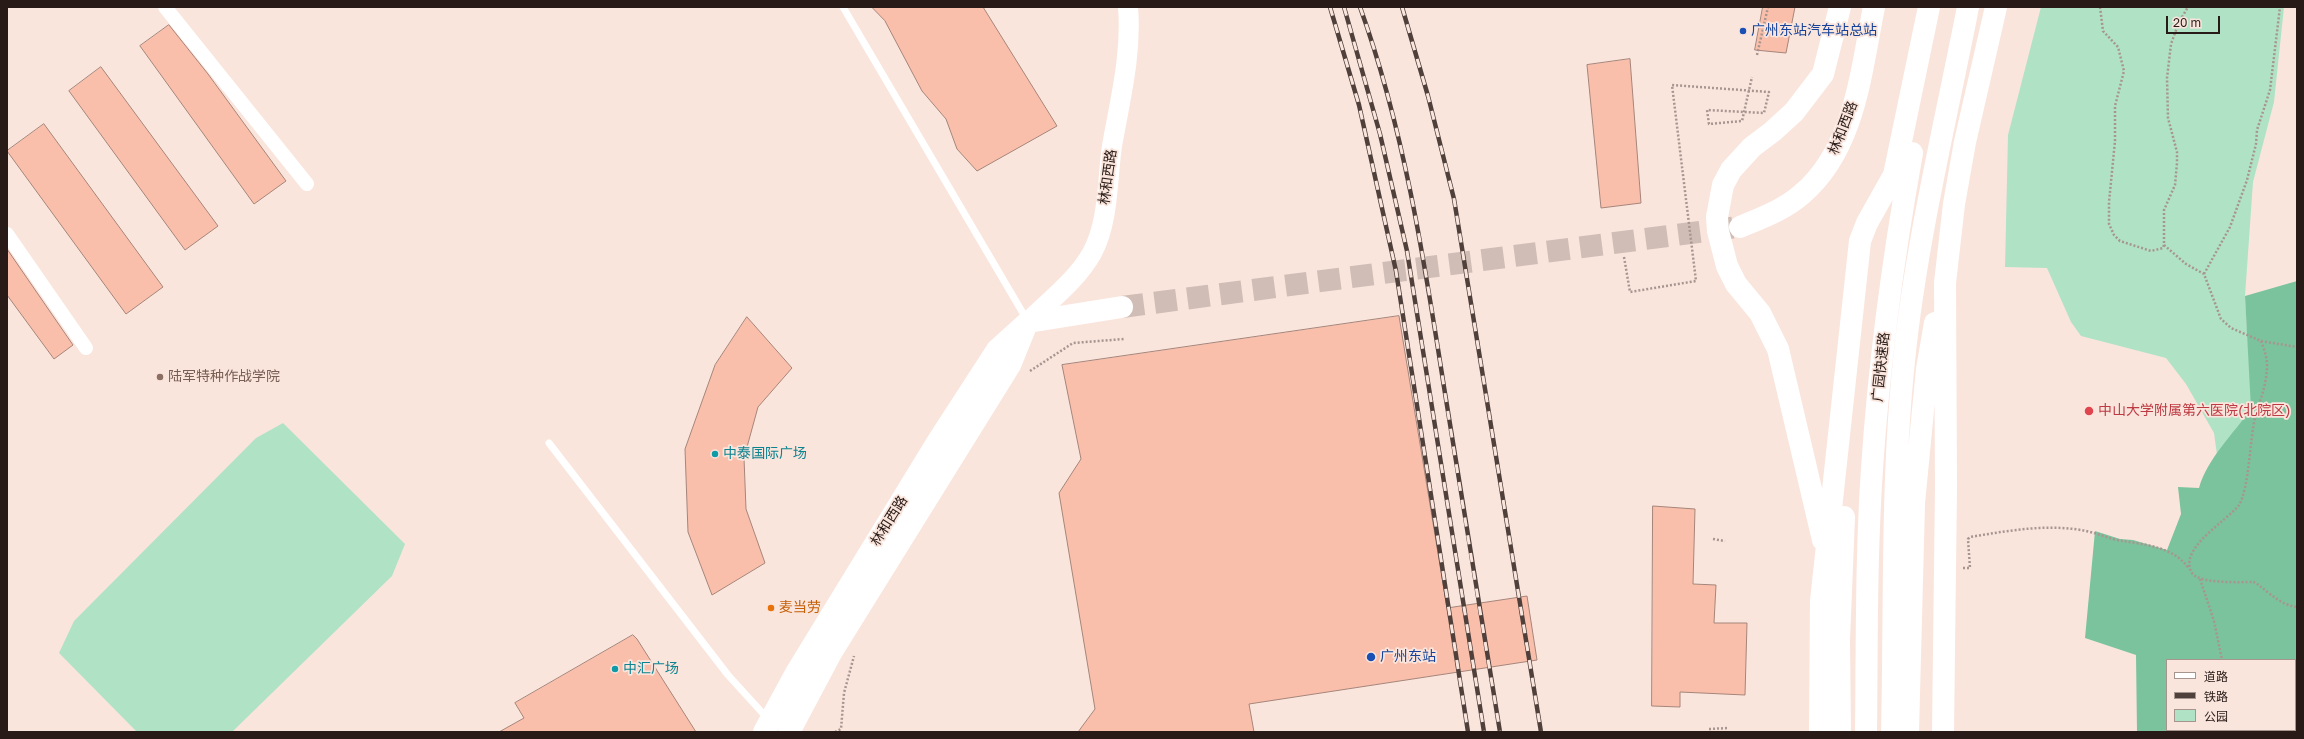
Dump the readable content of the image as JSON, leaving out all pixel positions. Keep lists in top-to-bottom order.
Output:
{
  "streets": {
    "main road": ["林和西路", "广园快速路"]
  },
  "places": [
    "广州东站汽车站总站",
    "陆军特种作战学院",
    "中山大学附属第六医院(北院区)",
    "中泰国际广场",
    "麦当劳",
    "广州东站",
    "中汇广场"
  ],
  "legend": ["道路", "铁路", "公园"],
  "scale_bar": "20 m"
}
